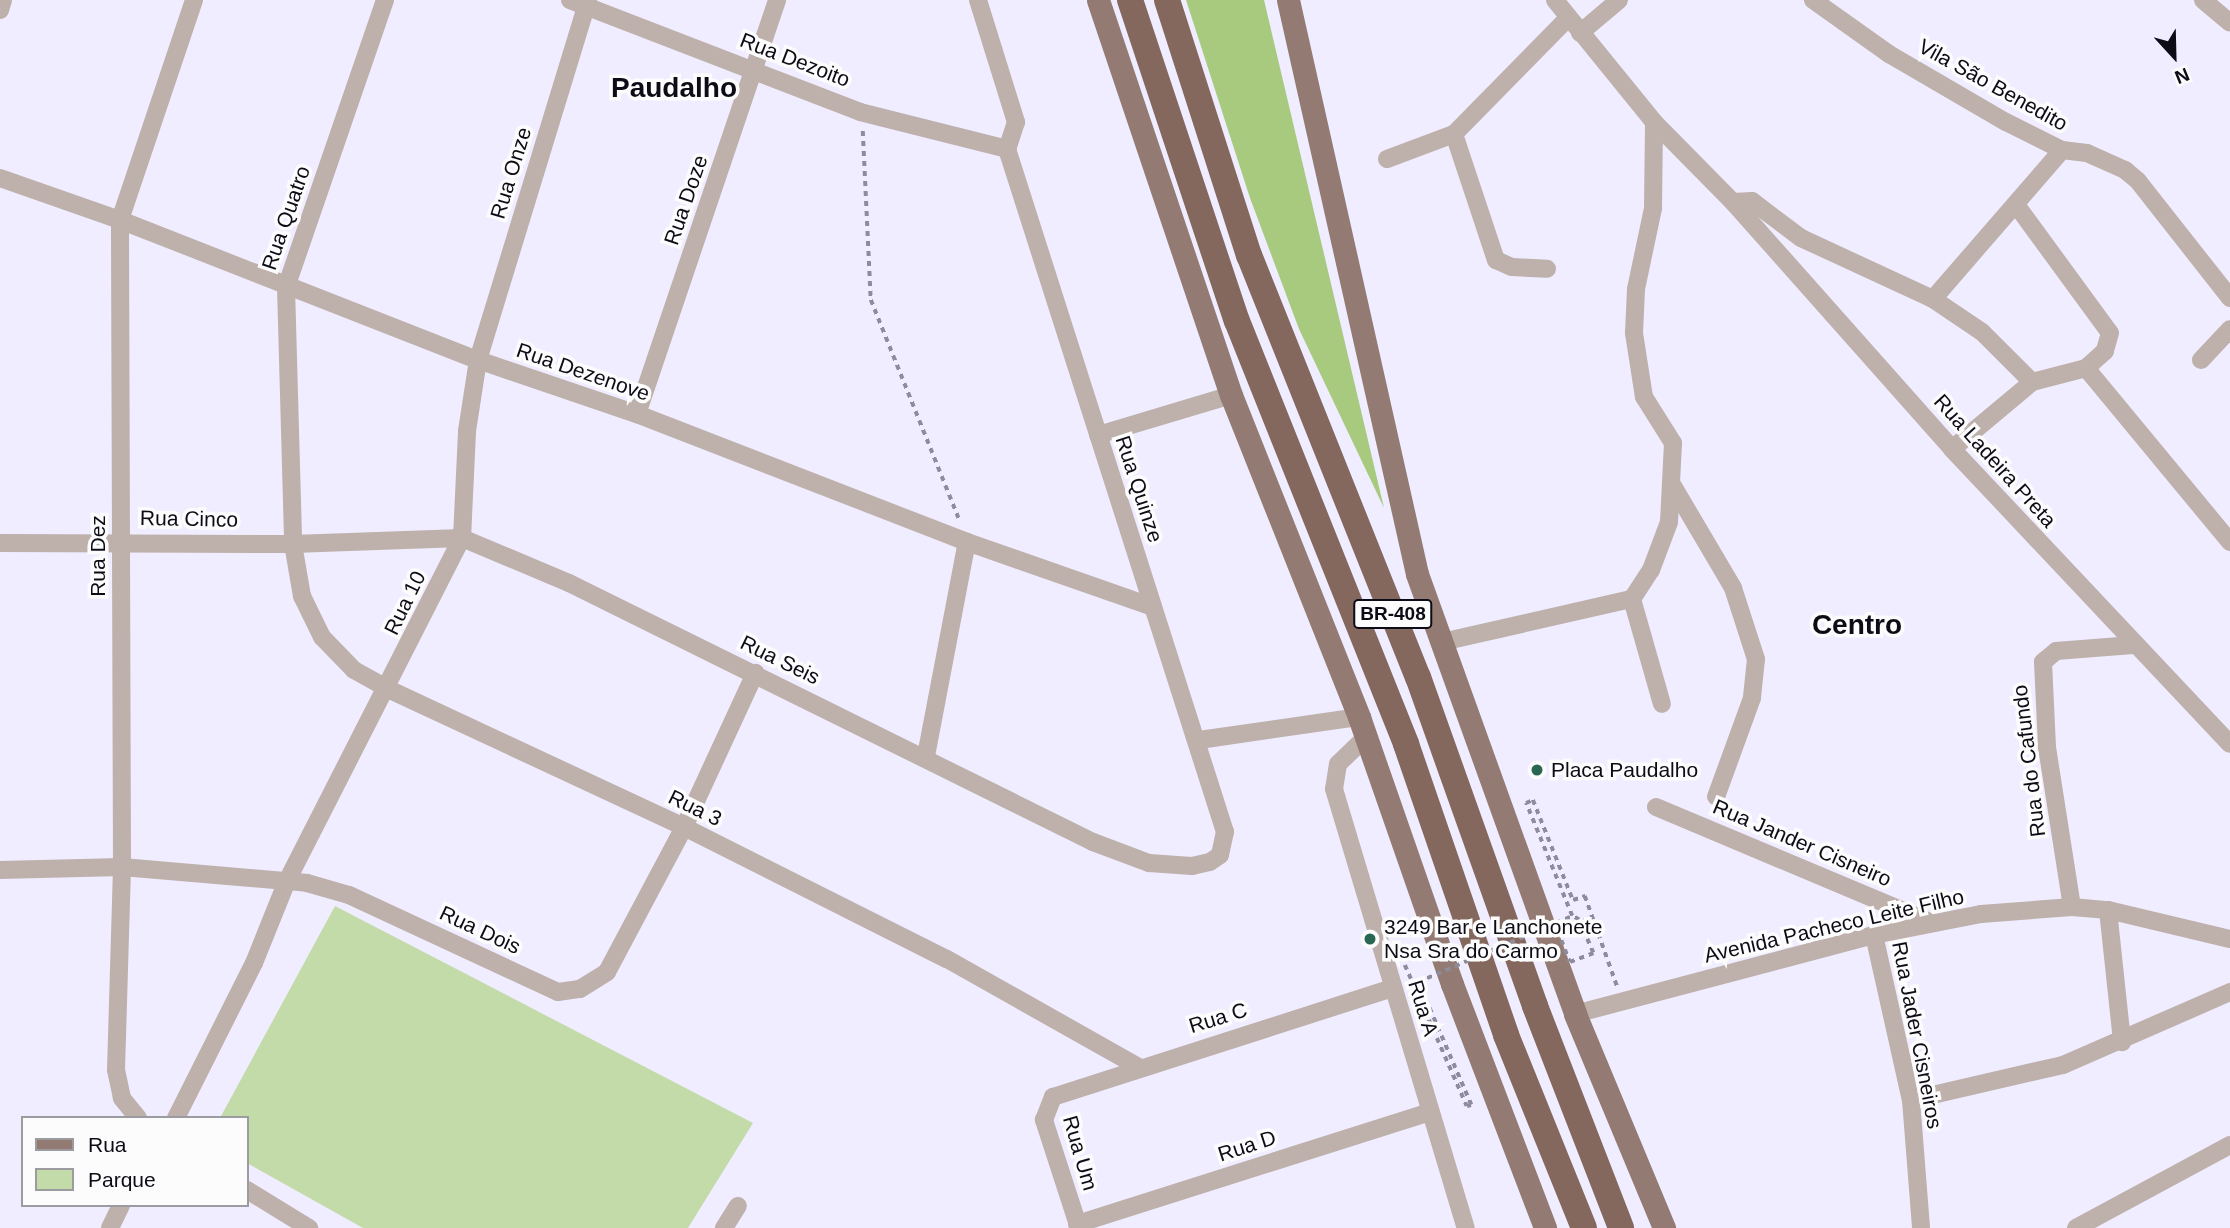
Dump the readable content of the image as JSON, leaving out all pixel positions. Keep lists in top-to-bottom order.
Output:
{
  "streets": {
    "highway": ["BR-408"],
    "street": [
      "Rua Dezoito",
      "Vila São Benedito",
      "Rua Onze",
      "Rua Doze",
      "Rua Quatro",
      "Rua Dezenove",
      "Rua Ladeira Preta",
      "Rua Quinze",
      "Rua Cinco",
      "Rua Dez",
      "Rua 10",
      "Rua Seis",
      "Rua do Cafundo",
      "Rua 3",
      "Rua Jander Cisneiro",
      "Avenida Pacheco Leite Filho",
      "Rua Dois",
      "Rua A",
      "Rua C",
      "Rua Jader Cisneiros",
      "Rua D",
      "Rua Um"
    ]
  },
  "crossings": [
    ["Rua Dezoito", "Rua Onze"],
    ["Rua Dezoito", "Rua Doze"],
    ["Rua Dezoito", "Rua Quinze"],
    ["Rua Onze", "Rua Dezenove"],
    ["Rua Doze", "Rua Dezenove"],
    ["Rua Quatro", "Rua Dezenove"],
    ["Rua Quatro", "Rua Cinco"],
    ["Rua Quatro", "Rua Seis"],
    ["Rua Quatro", "Rua 3"],
    ["Rua Dezenove", "Rua Quinze"],
    ["Rua Dezenove", "Rua Dez"],
    ["Rua Ladeira Preta", "Rua do Cafundo"],
    ["Rua Quinze", "Rua Seis"],
    ["Rua Cinco", "Rua Dez"],
    ["Rua Cinco", "Rua Seis"],
    ["Rua Cinco", "Rua 3"],
    ["Rua Dez", "Rua Dois"],
    ["Rua 10", "Rua Seis"],
    ["Rua 10", "Rua 3"],
    ["Rua 10", "Rua Dois"],
    ["Rua Seis", "Rua 3"],
    ["Rua Seis", "Rua Dois"],
    ["Rua do Cafundo", "Avenida Pacheco Leite Filho"],
    ["Rua 3", "Rua Dois"],
    ["Rua 3", "Rua C"],
    ["Rua Jander Cisneiro", "Avenida Pacheco Leite Filho"],
    ["Avenida Pacheco Leite Filho", "Rua Jader Cisneiros"],
    ["Rua A", "Rua C"],
    ["Rua A", "Rua D"],
    ["Rua C", "Rua Um"],
    ["Rua D", "Rua Um"]
  ],
  "districts": ["Paudalho", "Centro"],
  "places": ["Placa Paudalho", "3249 Bar e Lanchonete Nsa Sra do Carmo"],
  "legend": ["Rua", "Parque"],
  "north": "bottom"
}
